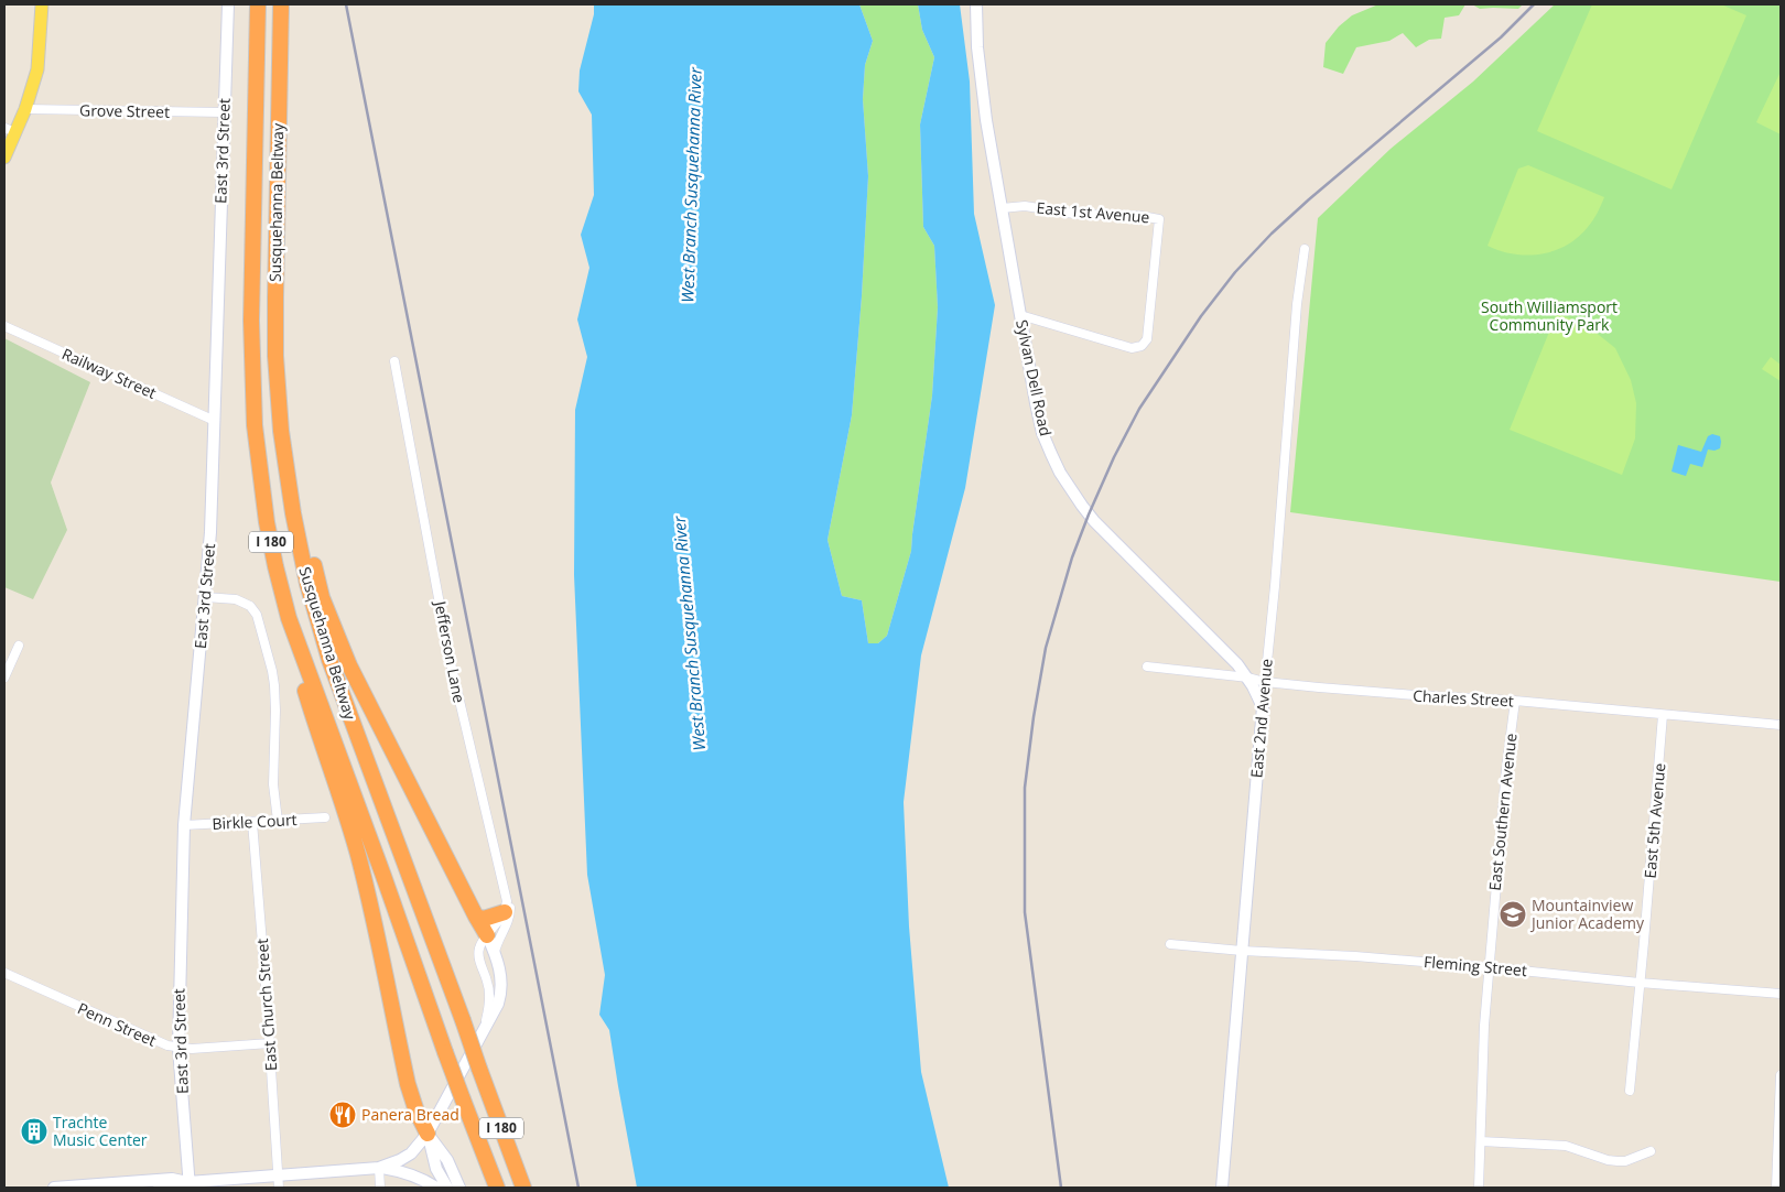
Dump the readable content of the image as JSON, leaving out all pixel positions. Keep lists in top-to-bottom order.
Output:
{
  "streets": {
    "highway": ["Susquehanna Beltway", "I 180"],
    "main road": ["East 3rd Street", "Sylvan Dell Road", "East 2nd Avenue"],
    "street": [
      "Grove Street",
      "East 1st Avenue",
      "Railway Street",
      "Jefferson Lane",
      "Charles Street",
      "East Southern Avenue",
      "East 5th Avenue",
      "Birkle Court",
      "Fleming Street",
      "East Church Street",
      "Penn Street"
    ]
  },
  "crossings": [
    ["Grove Street", "East 3rd Street"],
    ["East 3rd Street", "Railway Street"],
    ["East 3rd Street", "Birkle Court"],
    ["East 3rd Street", "Penn Street"],
    ["East 1st Avenue", "Sylvan Dell Road"],
    ["Sylvan Dell Road", "Charles Street"],
    ["Sylvan Dell Road", "East 2nd Avenue"],
    ["Charles Street", "East 2nd Avenue"],
    ["Charles Street", "East Southern Avenue"],
    ["Charles Street", "East 5th Avenue"],
    ["East 2nd Avenue", "Fleming Street"],
    ["East Southern Avenue", "Fleming Street"],
    ["East 5th Avenue", "Fleming Street"],
    ["Birkle Court", "East Church Street"],
    ["East Church Street", "Penn Street"]
  ],
  "water": ["West Branch Susquehanna River"],
  "parks": ["South Williamsport Community Park"],
  "places": {
    "school or university": ["Mountainview Junior Academy"],
    "restaurant": ["Panera Bread"],
    "building": ["Trachte Music Center"]
  }
}
